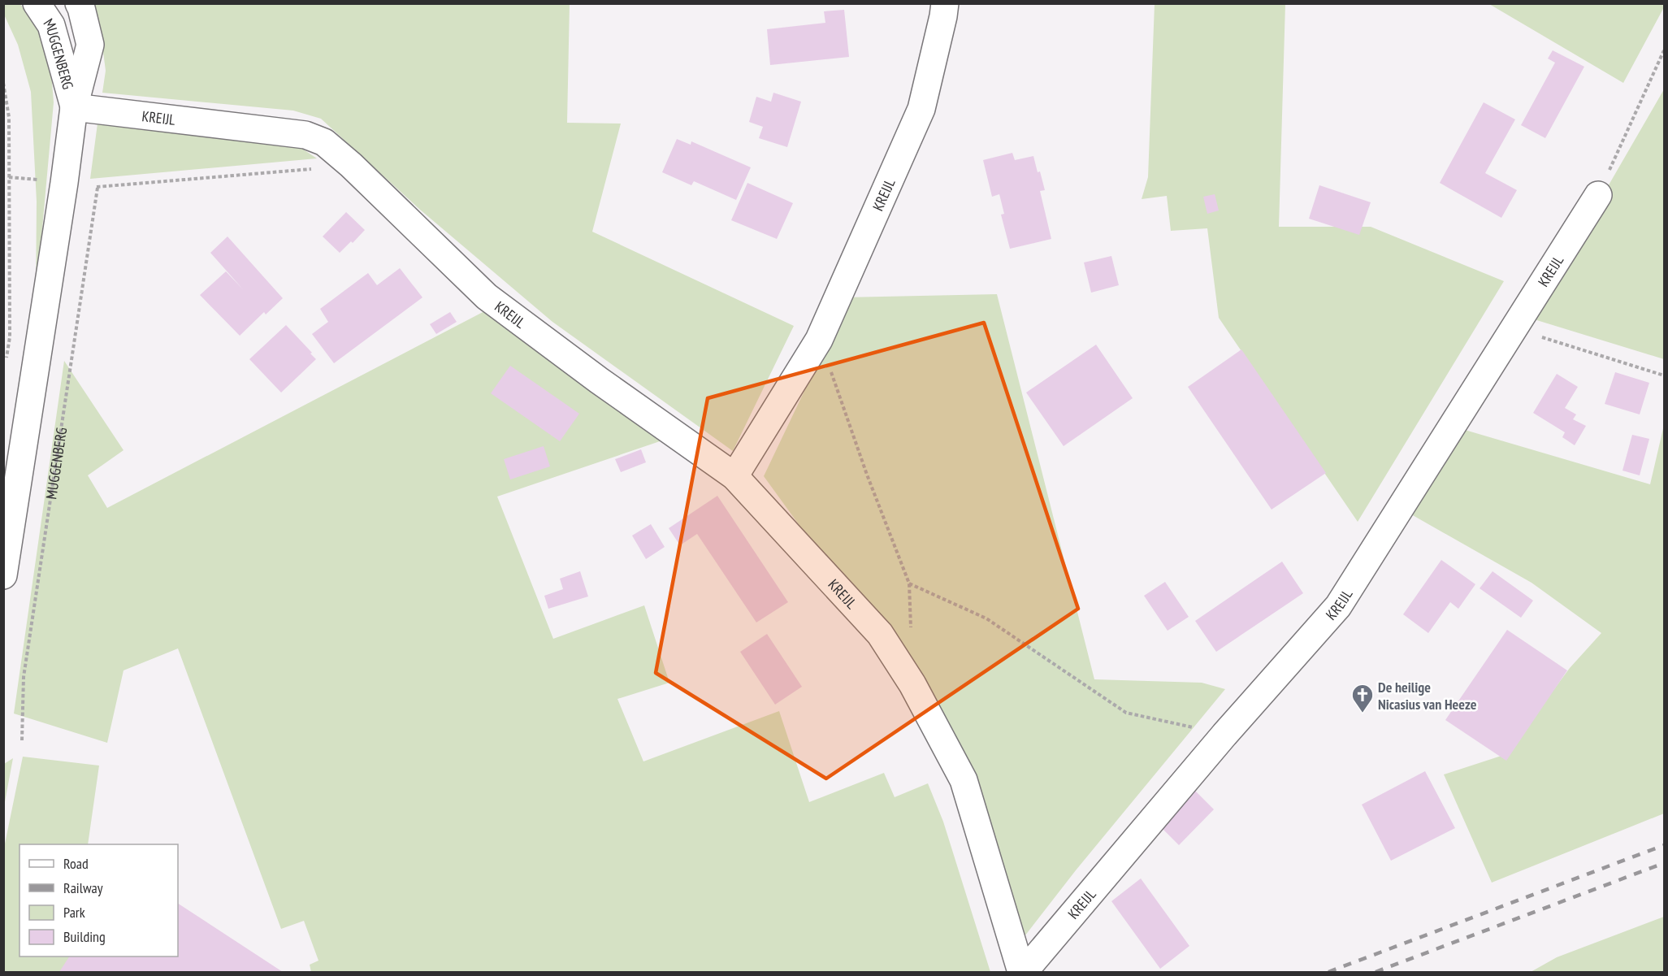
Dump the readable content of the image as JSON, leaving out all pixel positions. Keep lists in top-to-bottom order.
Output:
{
  "streets": {
    "street": ["MUGGENBERG", "KREIJL"]
  },
  "crossings": [
    ["MUGGENBERG", "KREIJL"]
  ],
  "places": {
    "church": ["De heilige Nicasius van Heeze"]
  },
  "legend": [
    "Road",
    "Railway",
    "Park",
    "Building"
  ]
}
